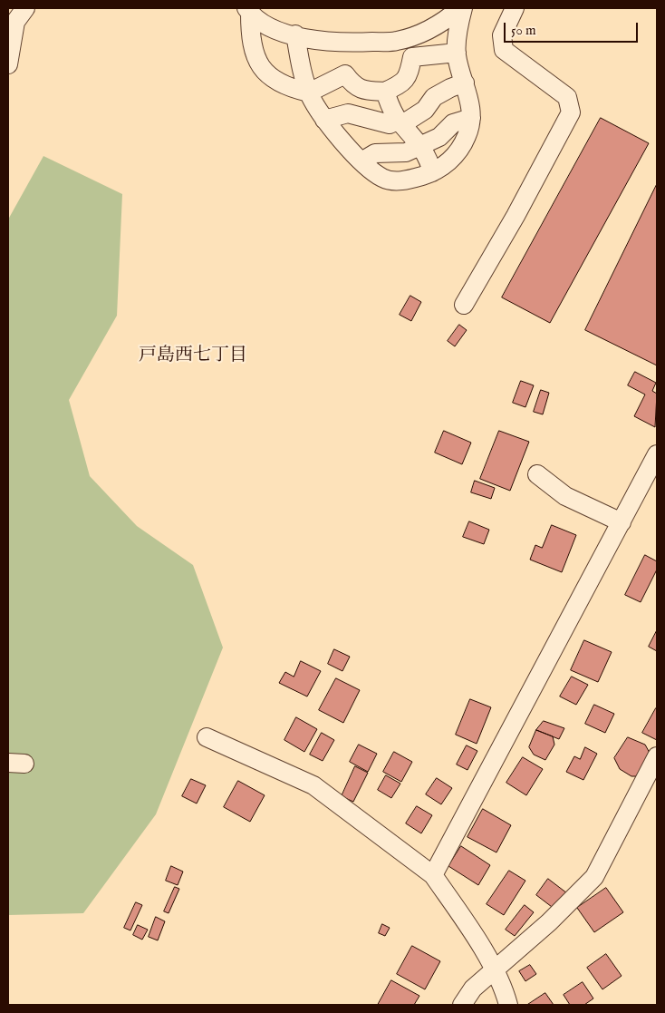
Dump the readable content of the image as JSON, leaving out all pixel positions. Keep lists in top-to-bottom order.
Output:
{
  "districts": ["戸島西七丁目"],
  "scale_bar": "50 m"
}
